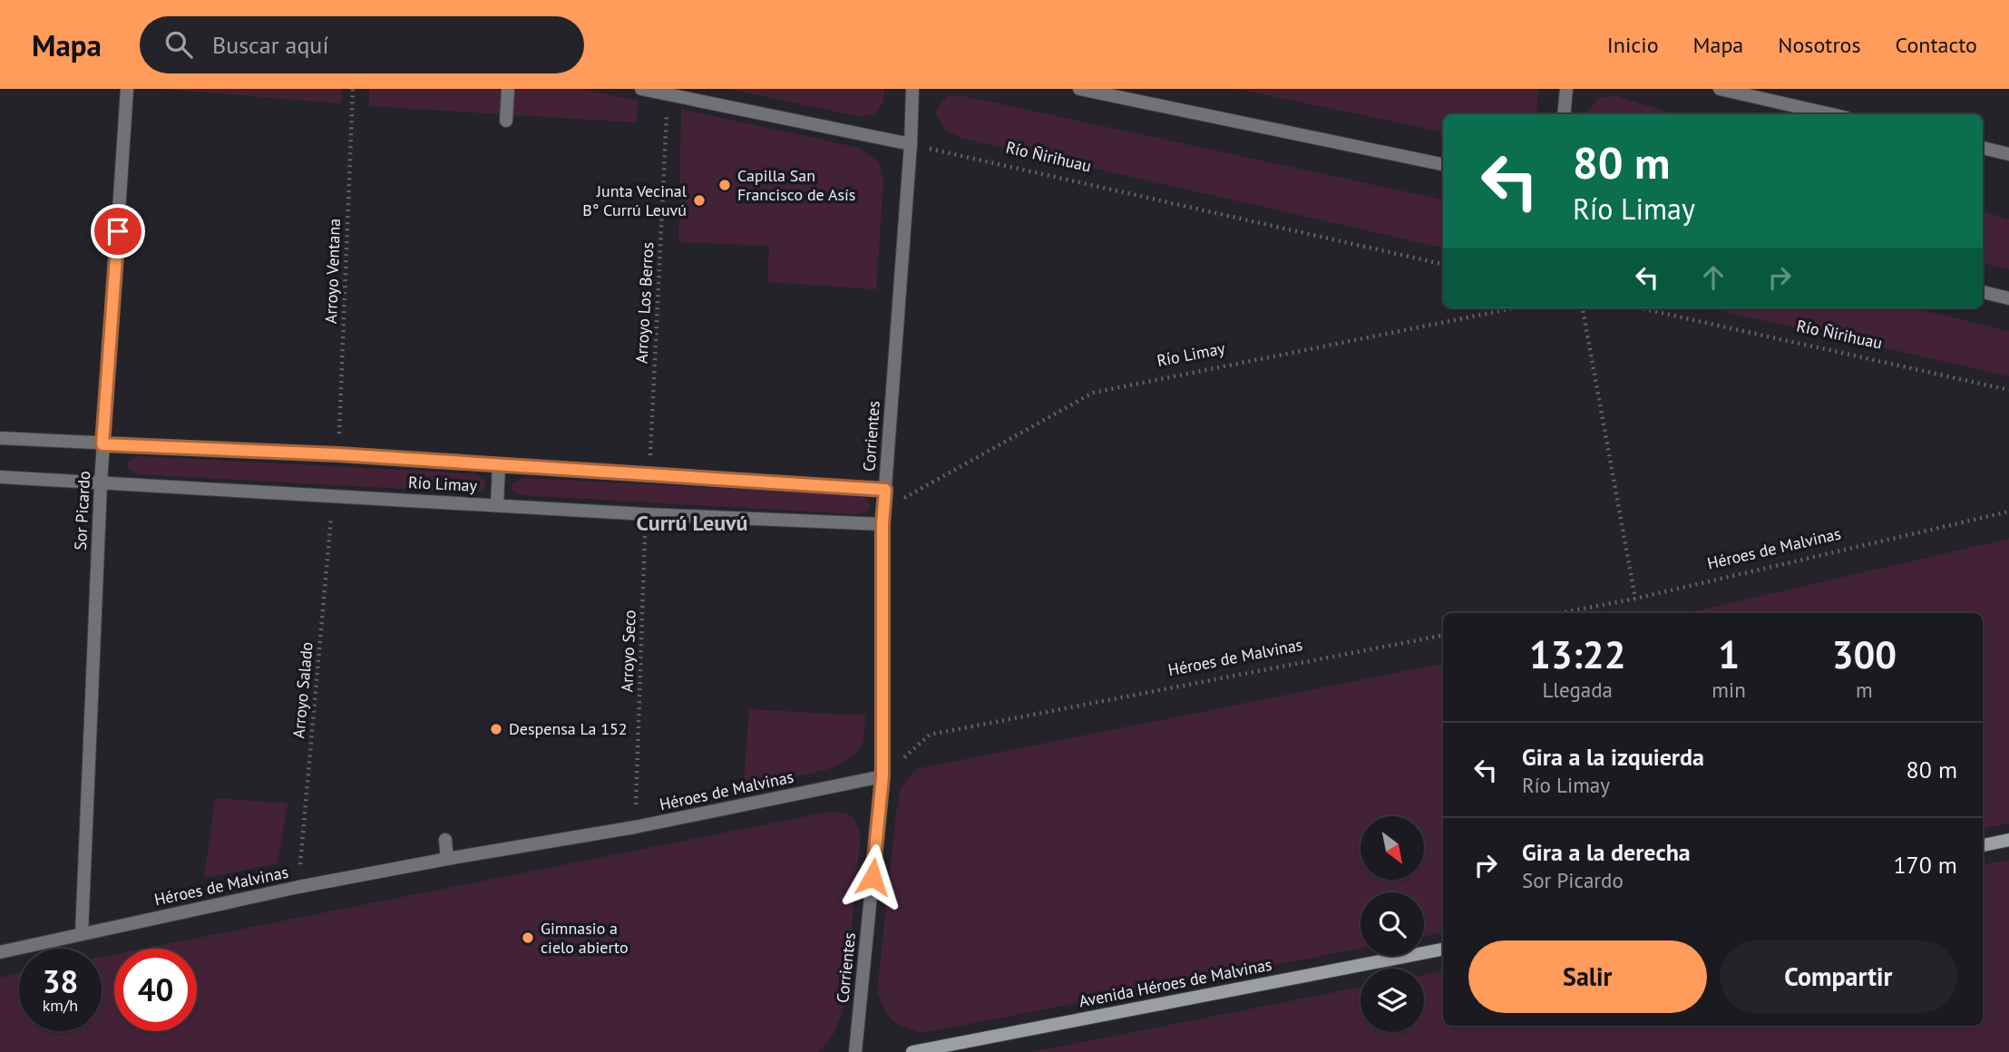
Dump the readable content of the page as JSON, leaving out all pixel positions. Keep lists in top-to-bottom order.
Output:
{
  "streets": {
    "main road": ["Avenida Héroes de Malvinas"],
    "street": [
      "Río Limay",
      "Corrientes",
      "Sor Picardo",
      "Héroes de Malvinas"
    ],
    "path": [
      "Río Ñirihuau",
      "Arroyo Ventana",
      "Arroyo Los Berros",
      "Arroyo Seco",
      "Arroyo Salado"
    ]
  },
  "crossings": [
    ["Río Ñirihuau", "Corrientes"],
    ["Arroyo Ventana", "Río Limay"],
    ["Arroyo Los Berros", "Río Limay"],
    ["Río Limay", "Corrientes"],
    ["Río Limay", "Sor Picardo"],
    ["Río Limay", "Arroyo Seco"],
    ["Río Limay", "Arroyo Salado"],
    ["Corrientes", "Héroes de Malvinas"],
    ["Sor Picardo", "Héroes de Malvinas"],
    ["Héroes de Malvinas", "Arroyo Seco"],
    ["Héroes de Malvinas", "Arroyo Salado"]
  ],
  "districts": ["Currú Leuvú"],
  "places": [
    "Capilla San Francisco de Asís",
    "Junta Vecinal B° Currú Leuvú",
    "Despensa La 152",
    "Gimnasio a cielo abierto"
  ],
  "north": "bottom right",
  "page": {
    "header": "Mapa",
    "search": "Buscar aquí",
    "nav": [
      "Inicio",
      "Mapa",
      "Nosotros",
      "Contacto"
    ],
    "turn": ["80 m", "Río Limay"],
    "eta": [
      "13:22",
      "Llegada",
      "1",
      "min",
      "300",
      "m"
    ],
    "list": [
      {
        "name": "Gira a la izquierda",
        "note": "Río Limay",
        "value": "80 m"
      },
      {
        "name": "Gira a la derecha",
        "note": "Sor Picardo",
        "value": "170 m"
      }
    ],
    "buttons": ["Salir", "Compartir"],
    "speed": "38 km/h",
    "limit": "40"
  }
}
